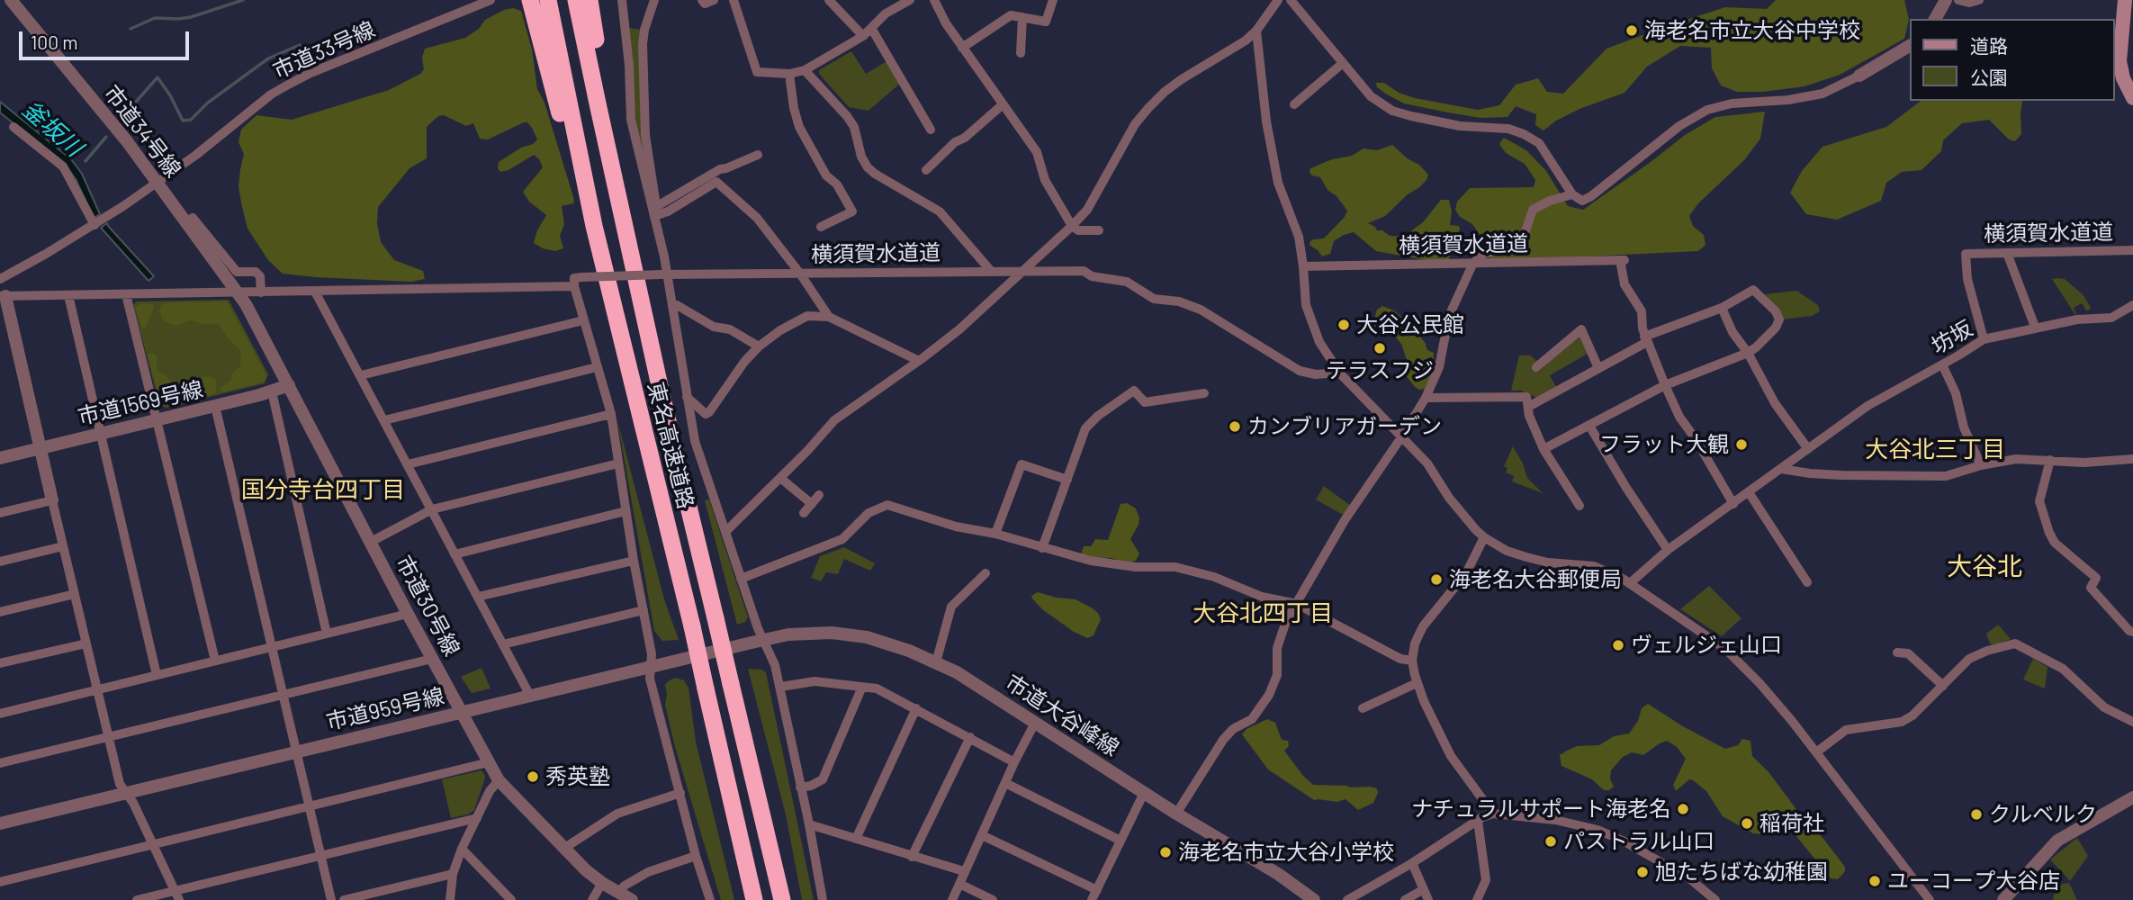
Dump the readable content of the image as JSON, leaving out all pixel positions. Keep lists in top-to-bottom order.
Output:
{
  "streets": {
    "highway": ["東名高速道路"],
    "street": [
      "市道33号線",
      "市道34号線",
      "横須賀水道道",
      "坊坂",
      "市道1569号線",
      "市道30号線",
      "市道959号線",
      "市道大谷峰線"
    ]
  },
  "crossings": [
    ["市道33号線", "市道34号線"],
    ["市道34号線", "市道30号線"],
    ["横須賀水道道", "坊坂"],
    ["市道1569号線", "市道30号線"],
    ["市道30号線", "市道959号線"],
    ["市道959号線", "市道大谷峰線"]
  ],
  "districts": [
    "大谷北三丁目",
    "国分寺台四丁目",
    "大谷北",
    "大谷北四丁目"
  ],
  "water": ["釜坂川"],
  "places": [
    "海老名市立大谷中学校",
    "大谷公民館",
    "テラスフジ",
    "カンブリアガーデン",
    "フラット大観",
    "海老名大谷郵便局",
    "ヴェルジェ山口",
    "秀英塾",
    "ナチュラルサポート海老名",
    "クルベルク",
    "稲荷社",
    "パストラル山口",
    "海老名市立大谷小学校",
    "旭たちばな幼稚園",
    "ユーコープ大谷店"
  ],
  "legend": ["道路", "公園"],
  "scale_bar": "100 m"
}
